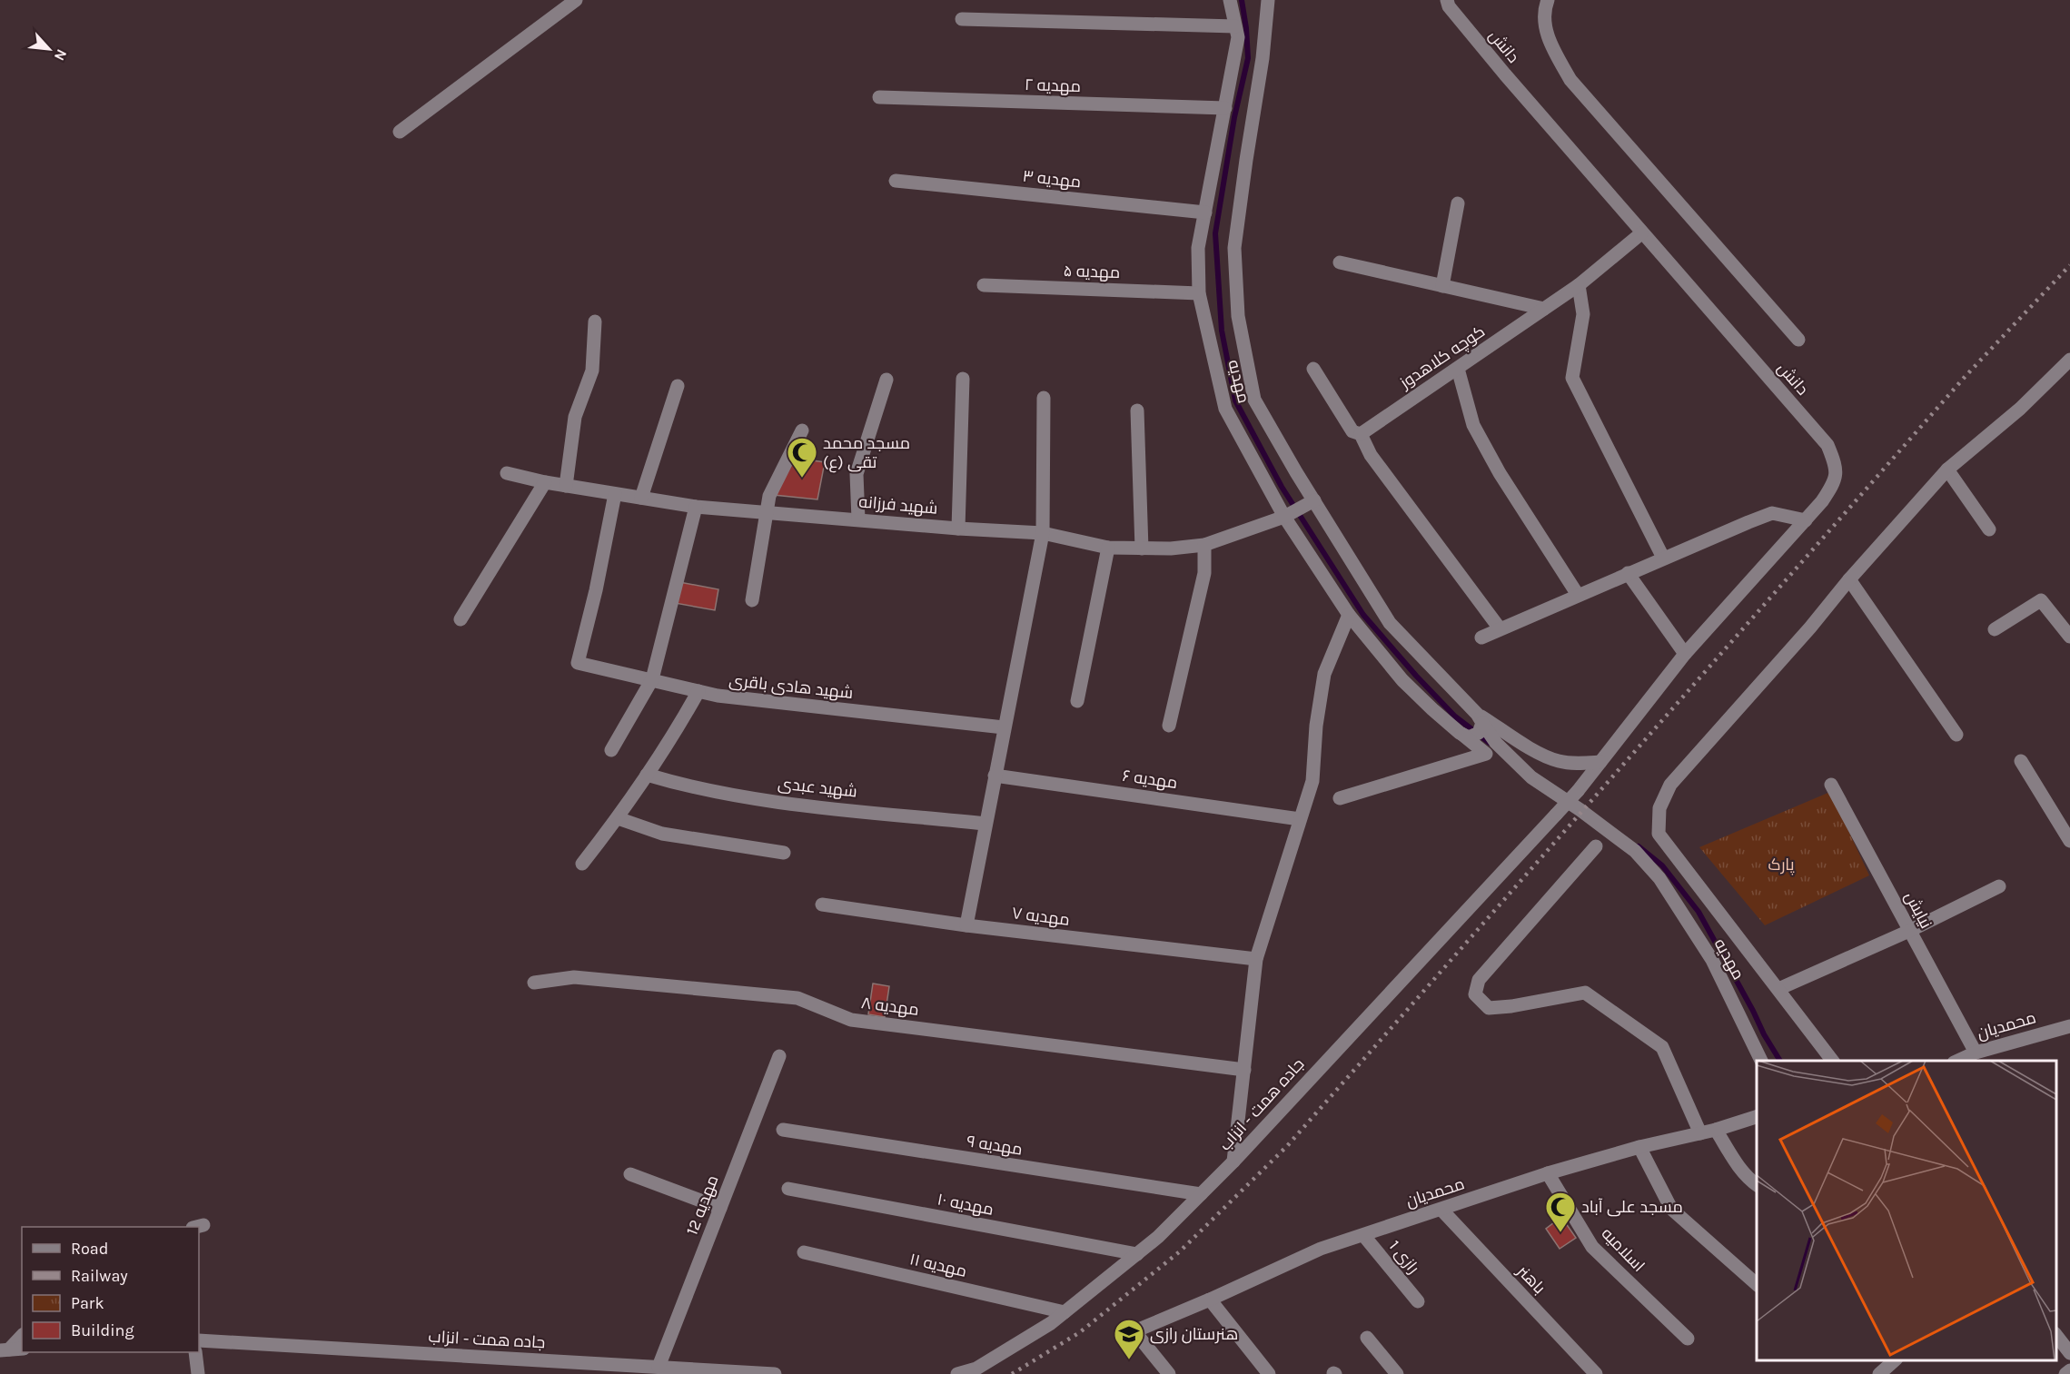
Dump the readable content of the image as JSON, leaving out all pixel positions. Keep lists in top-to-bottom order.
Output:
{
  "streets": {
    "street": [
      "دانش",
      "مهدیه ۲",
      "مهدیه ۳",
      "مهدیه ۵",
      "کوچه کلاهدوز",
      "مهدیه",
      "شهید فرزانه",
      "شهید هادی باقری",
      "مهدیه ۶",
      "شهید عبدی",
      "نیایش",
      "مهدیه ۷",
      "مهدیه ۸",
      "محمدیان",
      "جاده همت - انزاب",
      "مهدیه ۹",
      "مهدیه ۱۰",
      "مهدیه 12",
      "اسلاميه",
      "رازی 1",
      "مهدیه ۱۱",
      "باهنر"
    ]
  },
  "crossings": [
    ["دانش", "کوچه کلاهدوز"],
    ["دانش", "جاده همت - انزاب"],
    ["مهدیه ۲", "مهدیه"],
    ["مهدیه ۳", "مهدیه"],
    ["مهدیه ۵", "مهدیه"],
    ["مهدیه", "شهید فرزانه"],
    ["شهید فرزانه", "شهید هادی باقری"],
    ["نیایش", "محمدیان"],
    ["محمدیان", "اسلاميه"],
    ["محمدیان", "رازی 1"],
    ["محمدیان", "باهنر"],
    ["جاده همت - انزاب", "مهدیه ۹"],
    ["جاده همت - انزاب", "مهدیه ۱۰"],
    ["جاده همت - انزاب", "مهدیه 12"],
    ["جاده همت - انزاب", "مهدیه ۱۱"]
  ],
  "parks": ["پارک"],
  "places": {
    "mosque": ["مسجد محمد تقی (ع)", "مسجد علی آباد"],
    "school or university": ["هنرستان رازی"]
  },
  "legend": [
    "Road",
    "Railway",
    "Park",
    "Building"
  ],
  "north": "bottom right"
}
